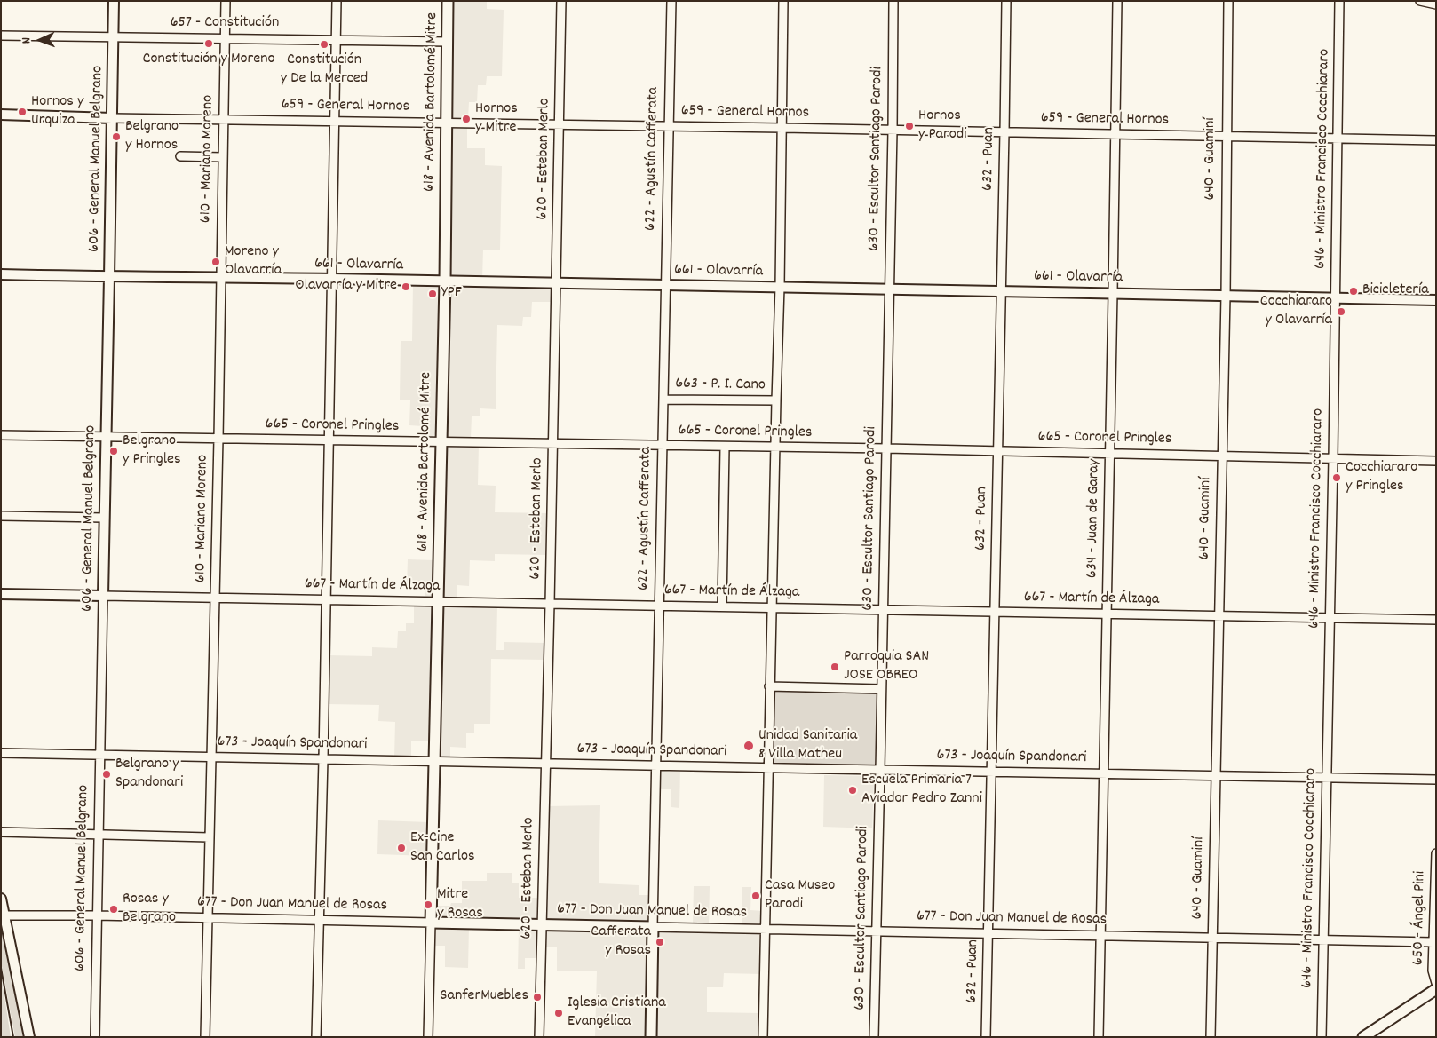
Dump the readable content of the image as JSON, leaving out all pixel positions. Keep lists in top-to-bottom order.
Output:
{
  "streets": {
    "main road": ["618 - Avenida Bartolomé Mitre", "622 - Agustín Cafferata", "677 - Don Juan Manuel de Rosas"],
    "street": [
      "657 - Constitución",
      "659 - General Hornos",
      "606 - General Manuel Belgrano",
      "610 - Mariano Moreno",
      "620 - Esteban Merlo",
      "630 - Escultor Santiago Parodi",
      "632 - Puan",
      "640 - Guaminí",
      "646 - Ministro Francisco Cocchiararo",
      "661 - Olavarría",
      "663 - P. I. Cano",
      "665 - Coronel Pringles",
      "634 - Juan de Garay",
      "667 - Martín de Álzaga",
      "673 - Joaquín Spandonari",
      "650 - Ángel Pini"
    ]
  },
  "crossings": [
    ["657 - Constitución", "618 - Avenida Bartolomé Mitre"],
    ["657 - Constitución", "606 - General Manuel Belgrano"],
    ["657 - Constitución", "610 - Mariano Moreno"],
    ["618 - Avenida Bartolomé Mitre", "659 - General Hornos"],
    ["618 - Avenida Bartolomé Mitre", "661 - Olavarría"],
    ["618 - Avenida Bartolomé Mitre", "665 - Coronel Pringles"],
    ["618 - Avenida Bartolomé Mitre", "667 - Martín de Álzaga"],
    ["618 - Avenida Bartolomé Mitre", "673 - Joaquín Spandonari"],
    ["618 - Avenida Bartolomé Mitre", "677 - Don Juan Manuel de Rosas"],
    ["659 - General Hornos", "606 - General Manuel Belgrano"],
    ["659 - General Hornos", "610 - Mariano Moreno"],
    ["659 - General Hornos", "620 - Esteban Merlo"],
    ["659 - General Hornos", "622 - Agustín Cafferata"],
    ["659 - General Hornos", "630 - Escultor Santiago Parodi"],
    ["659 - General Hornos", "632 - Puan"],
    ["659 - General Hornos", "640 - Guaminí"],
    ["659 - General Hornos", "646 - Ministro Francisco Cocchiararo"],
    ["659 - General Hornos", "634 - Juan de Garay"],
    ["606 - General Manuel Belgrano", "661 - Olavarría"],
    ["606 - General Manuel Belgrano", "665 - Coronel Pringles"],
    ["606 - General Manuel Belgrano", "667 - Martín de Álzaga"],
    ["606 - General Manuel Belgrano", "673 - Joaquín Spandonari"],
    ["606 - General Manuel Belgrano", "677 - Don Juan Manuel de Rosas"],
    ["610 - Mariano Moreno", "661 - Olavarría"],
    ["610 - Mariano Moreno", "665 - Coronel Pringles"],
    ["610 - Mariano Moreno", "667 - Martín de Álzaga"],
    ["610 - Mariano Moreno", "673 - Joaquín Spandonari"],
    ["610 - Mariano Moreno", "677 - Don Juan Manuel de Rosas"],
    ["620 - Esteban Merlo", "661 - Olavarría"],
    ["620 - Esteban Merlo", "665 - Coronel Pringles"],
    ["620 - Esteban Merlo", "667 - Martín de Álzaga"],
    ["620 - Esteban Merlo", "673 - Joaquín Spandonari"],
    ["620 - Esteban Merlo", "677 - Don Juan Manuel de Rosas"],
    ["622 - Agustín Cafferata", "661 - Olavarría"],
    ["622 - Agustín Cafferata", "663 - P. I. Cano"],
    ["622 - Agustín Cafferata", "665 - Coronel Pringles"],
    ["622 - Agustín Cafferata", "667 - Martín de Álzaga"],
    ["622 - Agustín Cafferata", "673 - Joaquín Spandonari"],
    ["622 - Agustín Cafferata", "677 - Don Juan Manuel de Rosas"],
    ["630 - Escultor Santiago Parodi", "661 - Olavarría"],
    ["630 - Escultor Santiago Parodi", "665 - Coronel Pringles"],
    ["630 - Escultor Santiago Parodi", "667 - Martín de Álzaga"],
    ["630 - Escultor Santiago Parodi", "673 - Joaquín Spandonari"],
    ["630 - Escultor Santiago Parodi", "677 - Don Juan Manuel de Rosas"],
    ["632 - Puan", "661 - Olavarría"],
    ["632 - Puan", "665 - Coronel Pringles"],
    ["632 - Puan", "667 - Martín de Álzaga"],
    ["632 - Puan", "673 - Joaquín Spandonari"],
    ["632 - Puan", "677 - Don Juan Manuel de Rosas"],
    ["640 - Guaminí", "661 - Olavarría"],
    ["640 - Guaminí", "665 - Coronel Pringles"],
    ["640 - Guaminí", "667 - Martín de Álzaga"],
    ["640 - Guaminí", "673 - Joaquín Spandonari"],
    ["640 - Guaminí", "677 - Don Juan Manuel de Rosas"],
    ["646 - Ministro Francisco Cocchiararo", "661 - Olavarría"],
    ["646 - Ministro Francisco Cocchiararo", "665 - Coronel Pringles"],
    ["646 - Ministro Francisco Cocchiararo", "667 - Martín de Álzaga"],
    ["646 - Ministro Francisco Cocchiararo", "673 - Joaquín Spandonari"],
    ["646 - Ministro Francisco Cocchiararo", "677 - Don Juan Manuel de Rosas"],
    ["661 - Olavarría", "634 - Juan de Garay"],
    ["665 - Coronel Pringles", "634 - Juan de Garay"],
    ["634 - Juan de Garay", "667 - Martín de Álzaga"],
    ["634 - Juan de Garay", "673 - Joaquín Spandonari"],
    ["634 - Juan de Garay", "677 - Don Juan Manuel de Rosas"],
    ["677 - Don Juan Manuel de Rosas", "650 - Ángel Pini"]
  ],
  "places": [
    "Constitución y Moreno",
    "Constitución y De la Merced",
    "Hornos y Urquiza",
    "Hornos y Mitre",
    "Hornos y Parodi",
    "Belgrano y Hornos",
    "Moreno y Olavarría",
    "Olavarría y Mitre",
    "Bicicletería",
    "YPF",
    "Cocchiararo y Olavarría",
    "Belgrano y Pringles",
    "Cocchiararo y Pringles",
    "Parroquia SAN JOSE OBREO",
    "Unidad Sanitaria 8 Villa Matheu",
    "Belgrano y Spandonari",
    "Escuela Primaria 7 Aviador Pedro Zanni",
    "Ex-Cine San Carlos",
    "Casa Museo Parodi",
    "Mitre y Rosas",
    "Rosas y Belgrano",
    "Cafferata y Rosas",
    "SanferMuebles",
    "Iglesia Cristiana Evangélica"
  ],
  "north": "left"
}
